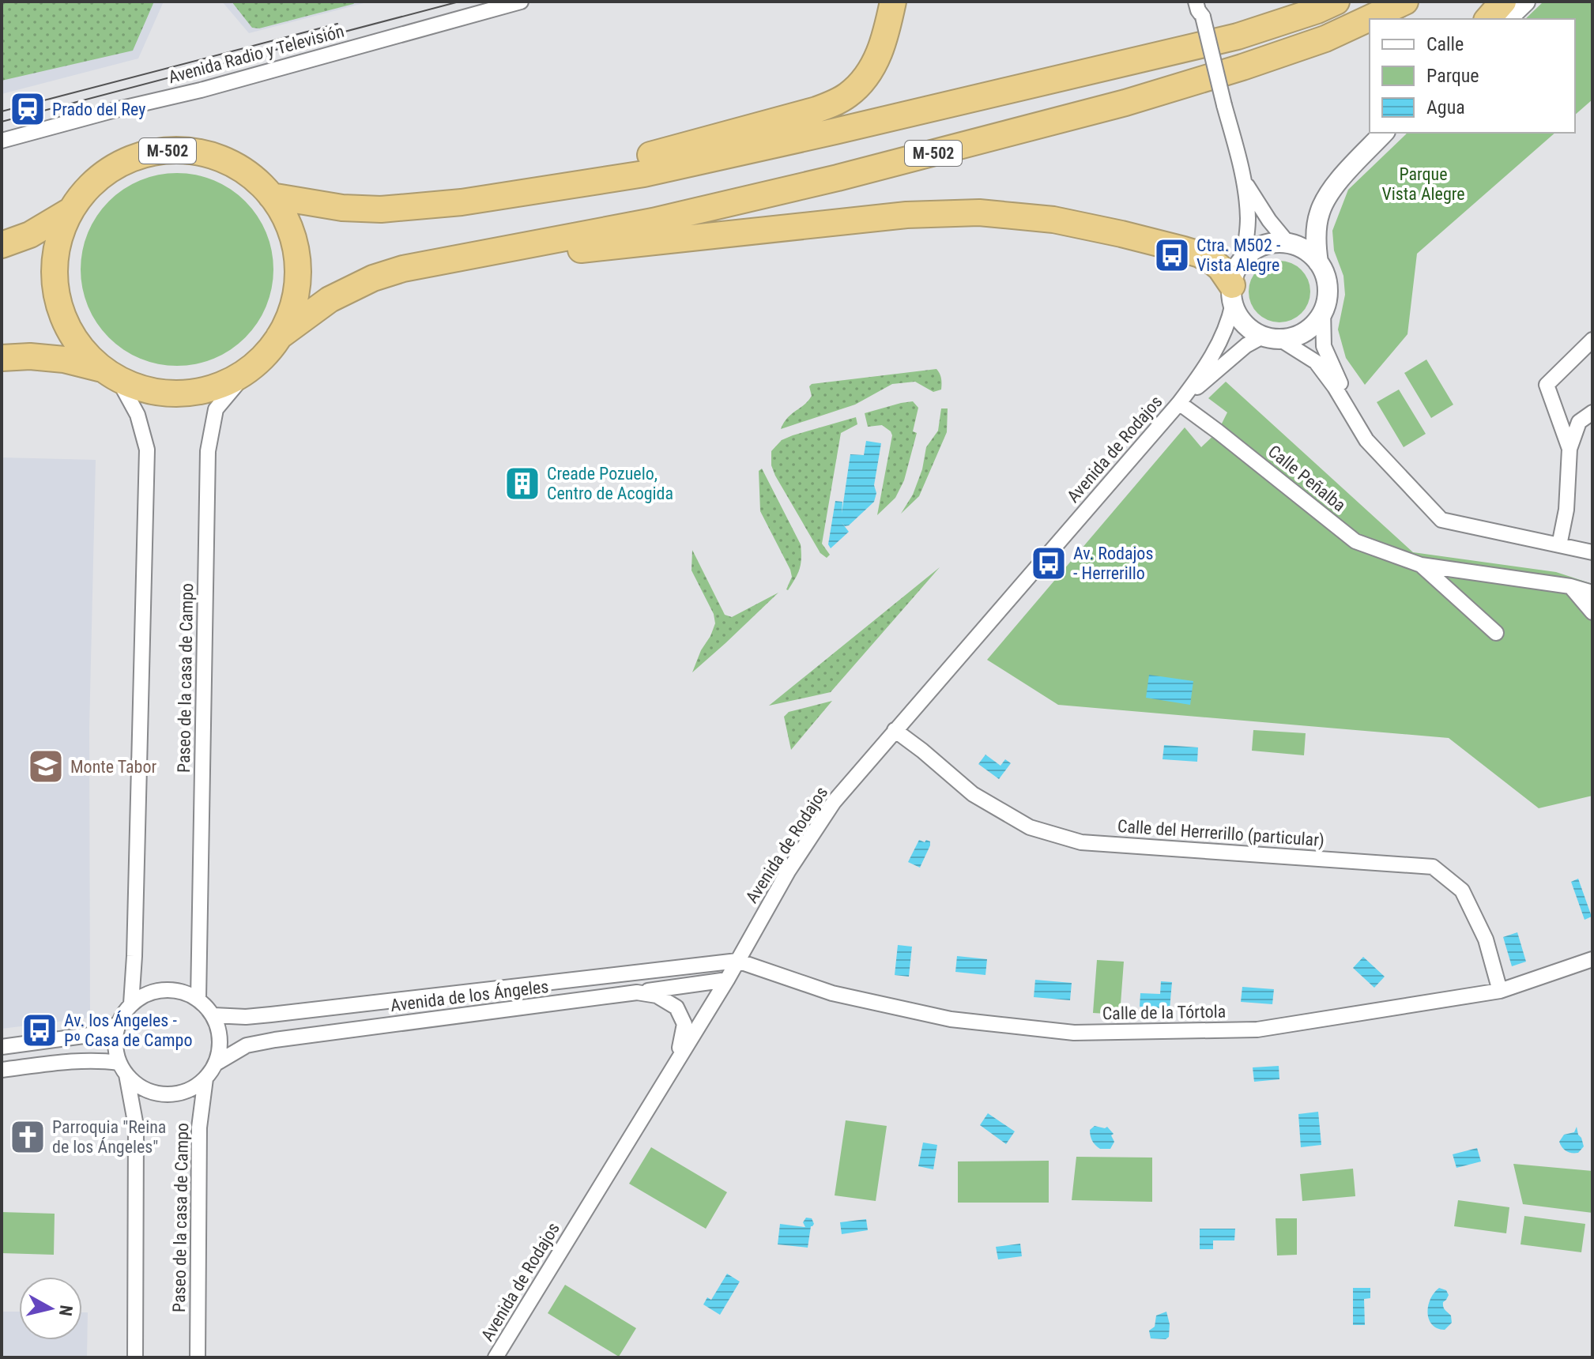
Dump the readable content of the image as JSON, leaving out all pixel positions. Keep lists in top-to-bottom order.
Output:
{
  "streets": {
    "highway": ["M-502"],
    "street": [
      "Avenida Radio y Televisión",
      "Avenida de Rodajos",
      "Calle Peñalba",
      "Paseo de la casa de Campo",
      "Calle del Herrerillo (particular)",
      "Avenida de los Ángeles",
      "Calle de la Tórtola"
    ]
  },
  "crossings": [
    ["M-502", "Avenida de Rodajos"],
    ["M-502", "Paseo de la casa de Campo"],
    ["Avenida de Rodajos", "Calle Peñalba"],
    ["Avenida de Rodajos", "Calle del Herrerillo (particular)"],
    ["Avenida de Rodajos", "Avenida de los Ángeles"],
    ["Avenida de Rodajos", "Calle de la Tórtola"],
    ["Paseo de la casa de Campo", "Avenida de los Ángeles"],
    ["Calle del Herrerillo (particular)", "Calle de la Tórtola"],
    ["Avenida de los Ángeles", "Calle de la Tórtola"]
  ],
  "parks": ["Parque Vista Alegre"],
  "places": {
    "station": ["Prado del Rey"],
    "bus stop": ["Ctra. M502 - Vista Alegre", "Av. Rodajos - Herrerillo", "Av. los Ángeles - Pº Casa de Campo"],
    "building": ["Creade Pozuelo, Centro de Acogida"],
    "school or university": ["Monte Tabor"],
    "church": ["Parroquia \"Reina de los Ángeles\""]
  },
  "legend": ["Calle", "Parque", "Agua"],
  "north": "right"
}
